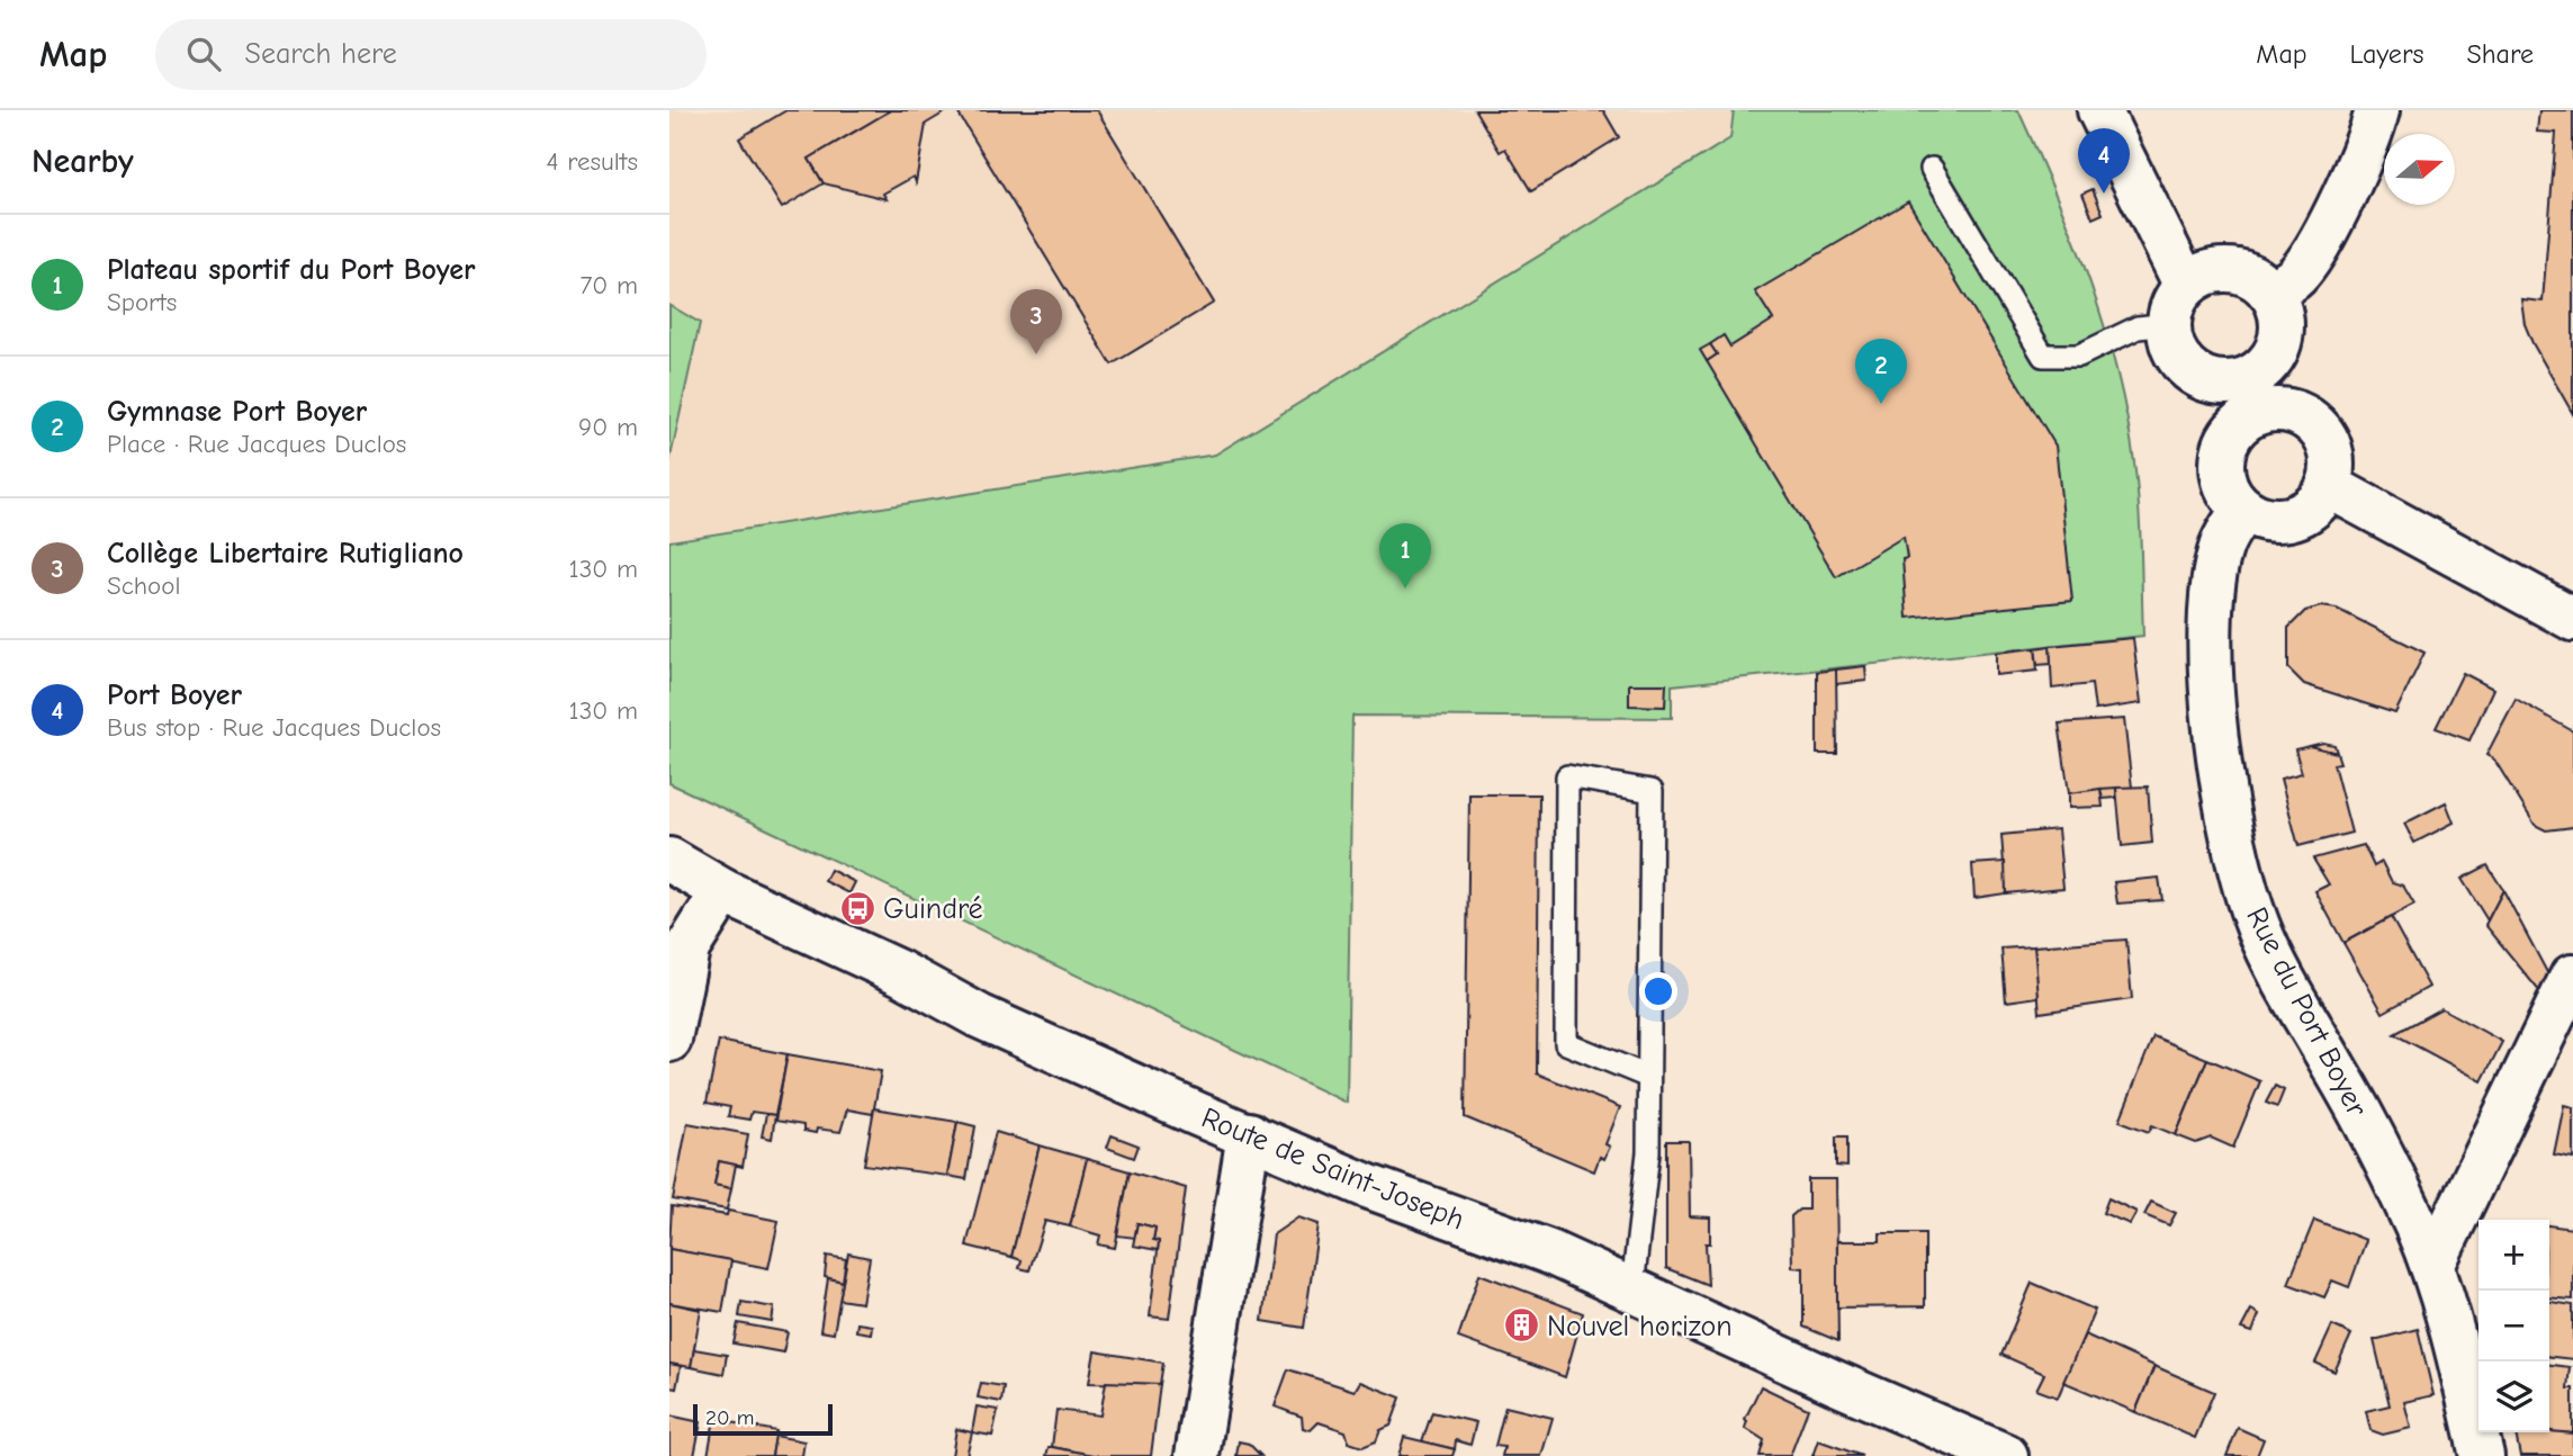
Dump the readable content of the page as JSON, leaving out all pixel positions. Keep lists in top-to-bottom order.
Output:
{
  "streets": {
    "street": ["Rue du Port Boyer", "Route de Saint-Joseph"]
  },
  "places": {
    "bus stop": ["Guindré"],
    "building": ["Nouvel horizon"]
  },
  "scale_bar": "20 m",
  "north": "right",
  "page": {
    "header": "Map",
    "search": "Search here",
    "nav": ["Map", "Layers", "Share"],
    "heading": ["Nearby", "4 results"],
    "pins": [
      "4",
      "3",
      "2",
      "1"
    ],
    "list": [
      {
        "mark": "1",
        "name": "Plateau sportif du Port Boyer",
        "note": "Sports",
        "value": "70 m"
      },
      {
        "mark": "2",
        "name": "Gymnase Port Boyer",
        "note": "Place · Rue Jacques Duclos",
        "value": "90 m"
      },
      {
        "mark": "3",
        "name": "Collège Libertaire Rutigliano",
        "note": "School",
        "value": "130 m"
      },
      {
        "mark": "4",
        "name": "Port Boyer",
        "note": "Bus stop · Rue Jacques Duclos",
        "value": "130 m"
      }
    ],
    "map_buttons": ["+", "−"],
    "scale": "20 m"
  }
}
